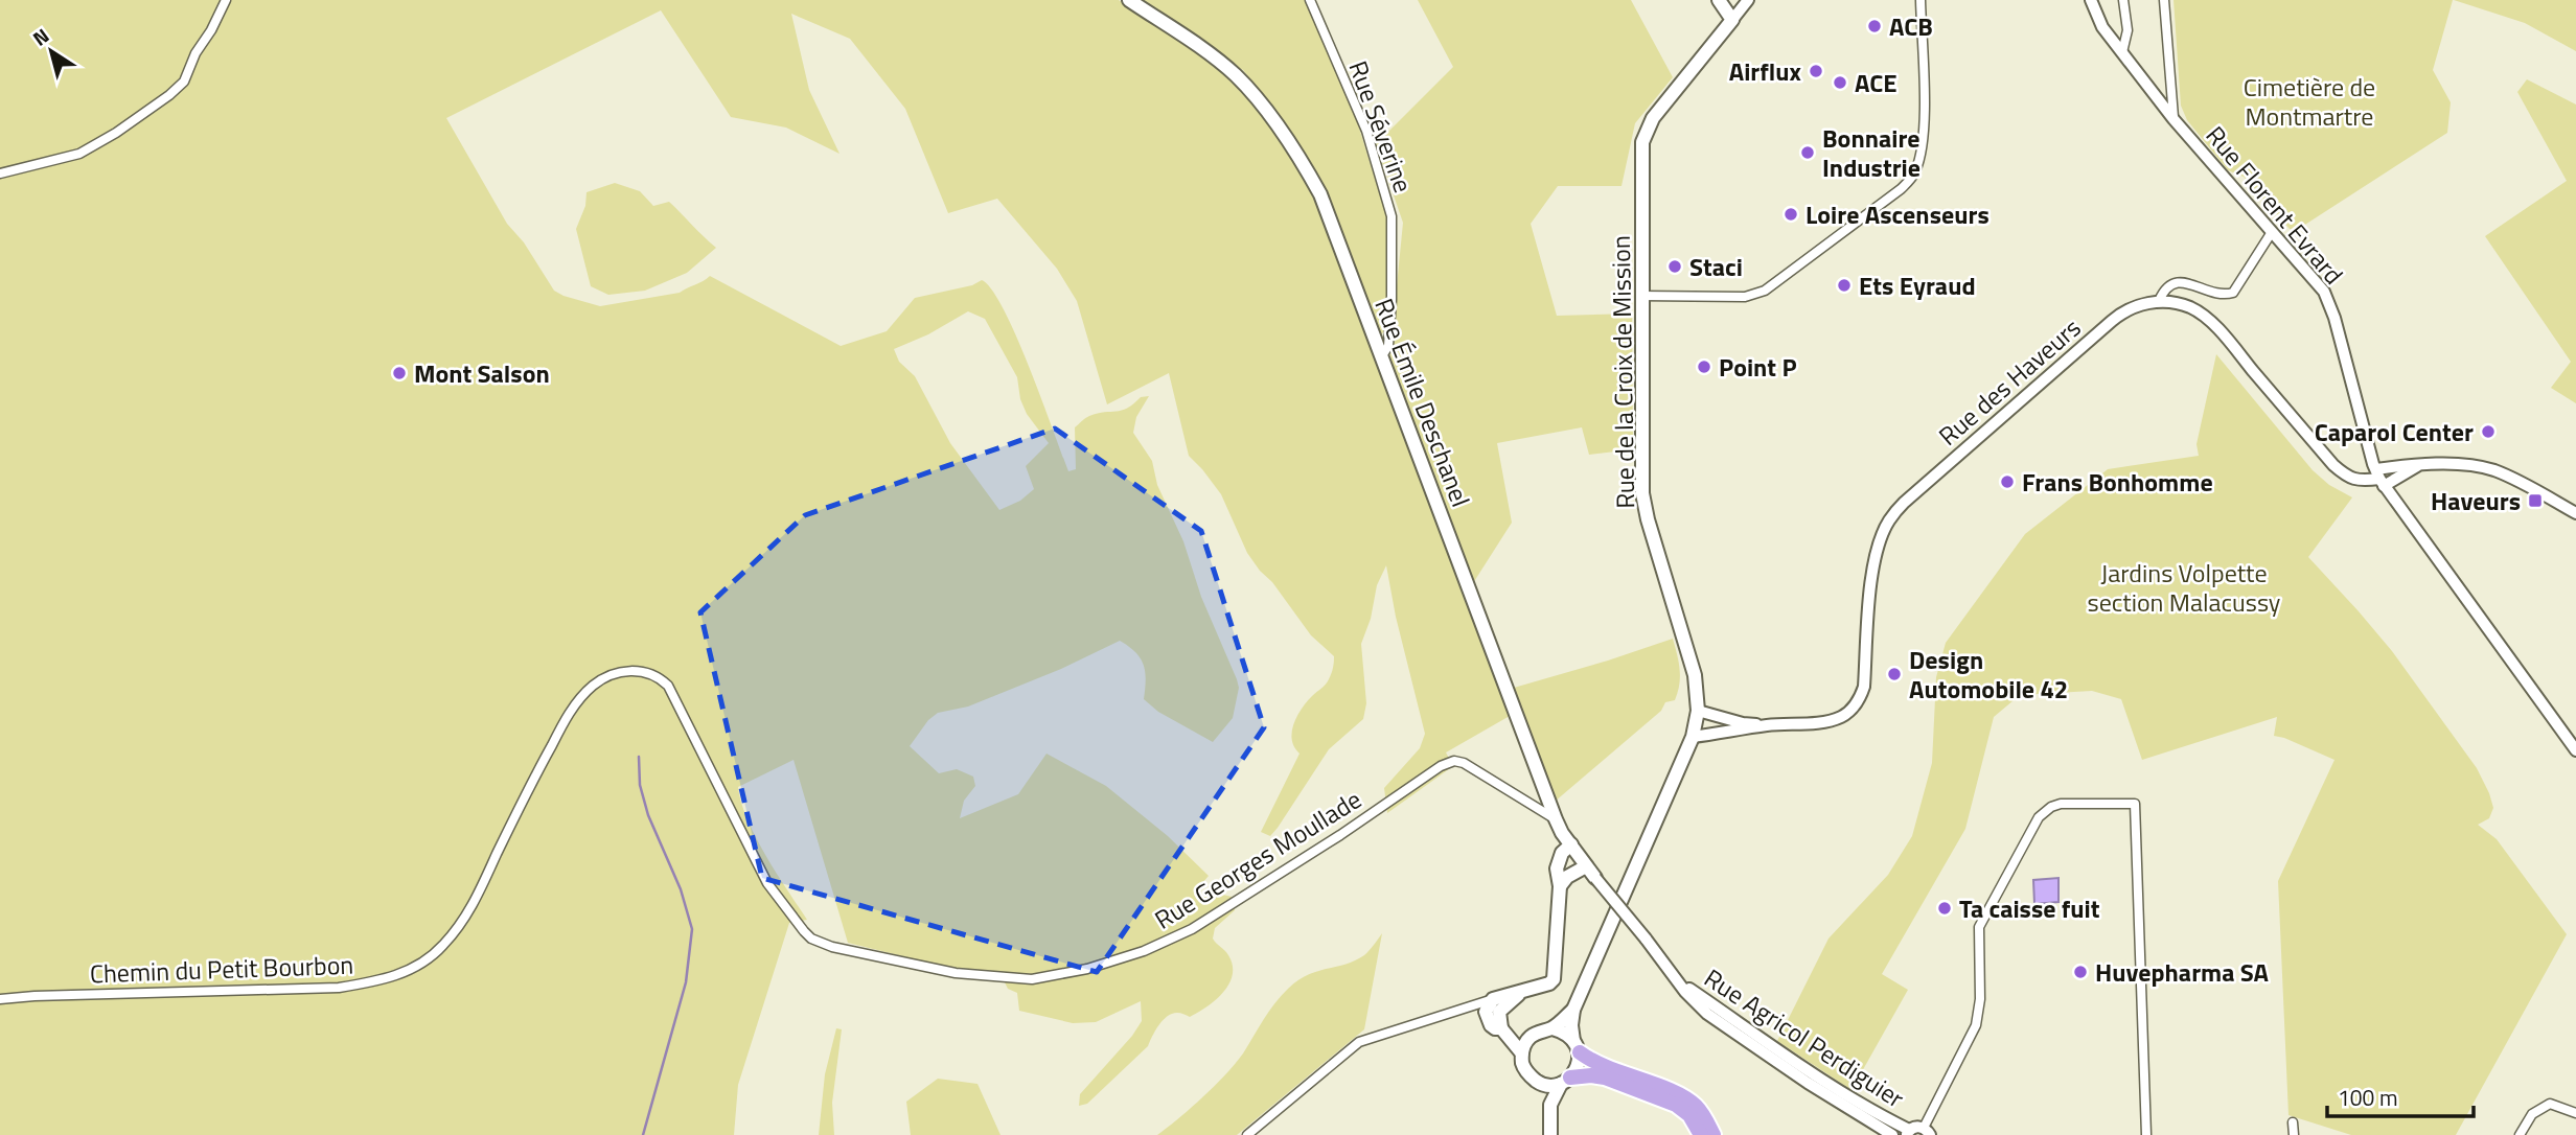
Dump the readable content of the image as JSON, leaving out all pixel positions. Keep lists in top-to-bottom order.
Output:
{
  "streets": {
    "main road": ["Rue de la Croix de Mission", "Rue Émile Deschanel"],
    "street": [
      "Rue Séverine",
      "Rue Florent Evrard",
      "Rue des Haveurs",
      "Rue Georges Moullade",
      "Chemin du Petit Bourbon",
      "Rue Agricol Perdiguier"
    ]
  },
  "crossings": [
    ["Rue Séverine", "Rue Émile Deschanel"],
    ["Rue de la Croix de Mission", "Rue des Haveurs"],
    ["Rue Émile Deschanel", "Rue Georges Moullade"],
    ["Rue Émile Deschanel", "Rue Agricol Perdiguier"],
    ["Rue Georges Moullade", "Chemin du Petit Bourbon"]
  ],
  "parks": ["Cimetière de Montmartre", "Jardins Volpette section Malacussy"],
  "places": {
    "other": [
      "ACB",
      "Airflux",
      "ACE",
      "Bonnaire Industrie",
      "Loire Ascenseurs",
      "Staci",
      "Ets Eyraud",
      "Point P",
      "Mont Salson",
      "Caparol Center",
      "Frans Bonhomme",
      "Design Automobile 42",
      "Ta caisse fuit",
      "Huvepharma SA"
    ],
    "transit": ["Haveurs"]
  },
  "scale_bar": "100 m",
  "north": "top left"
}
